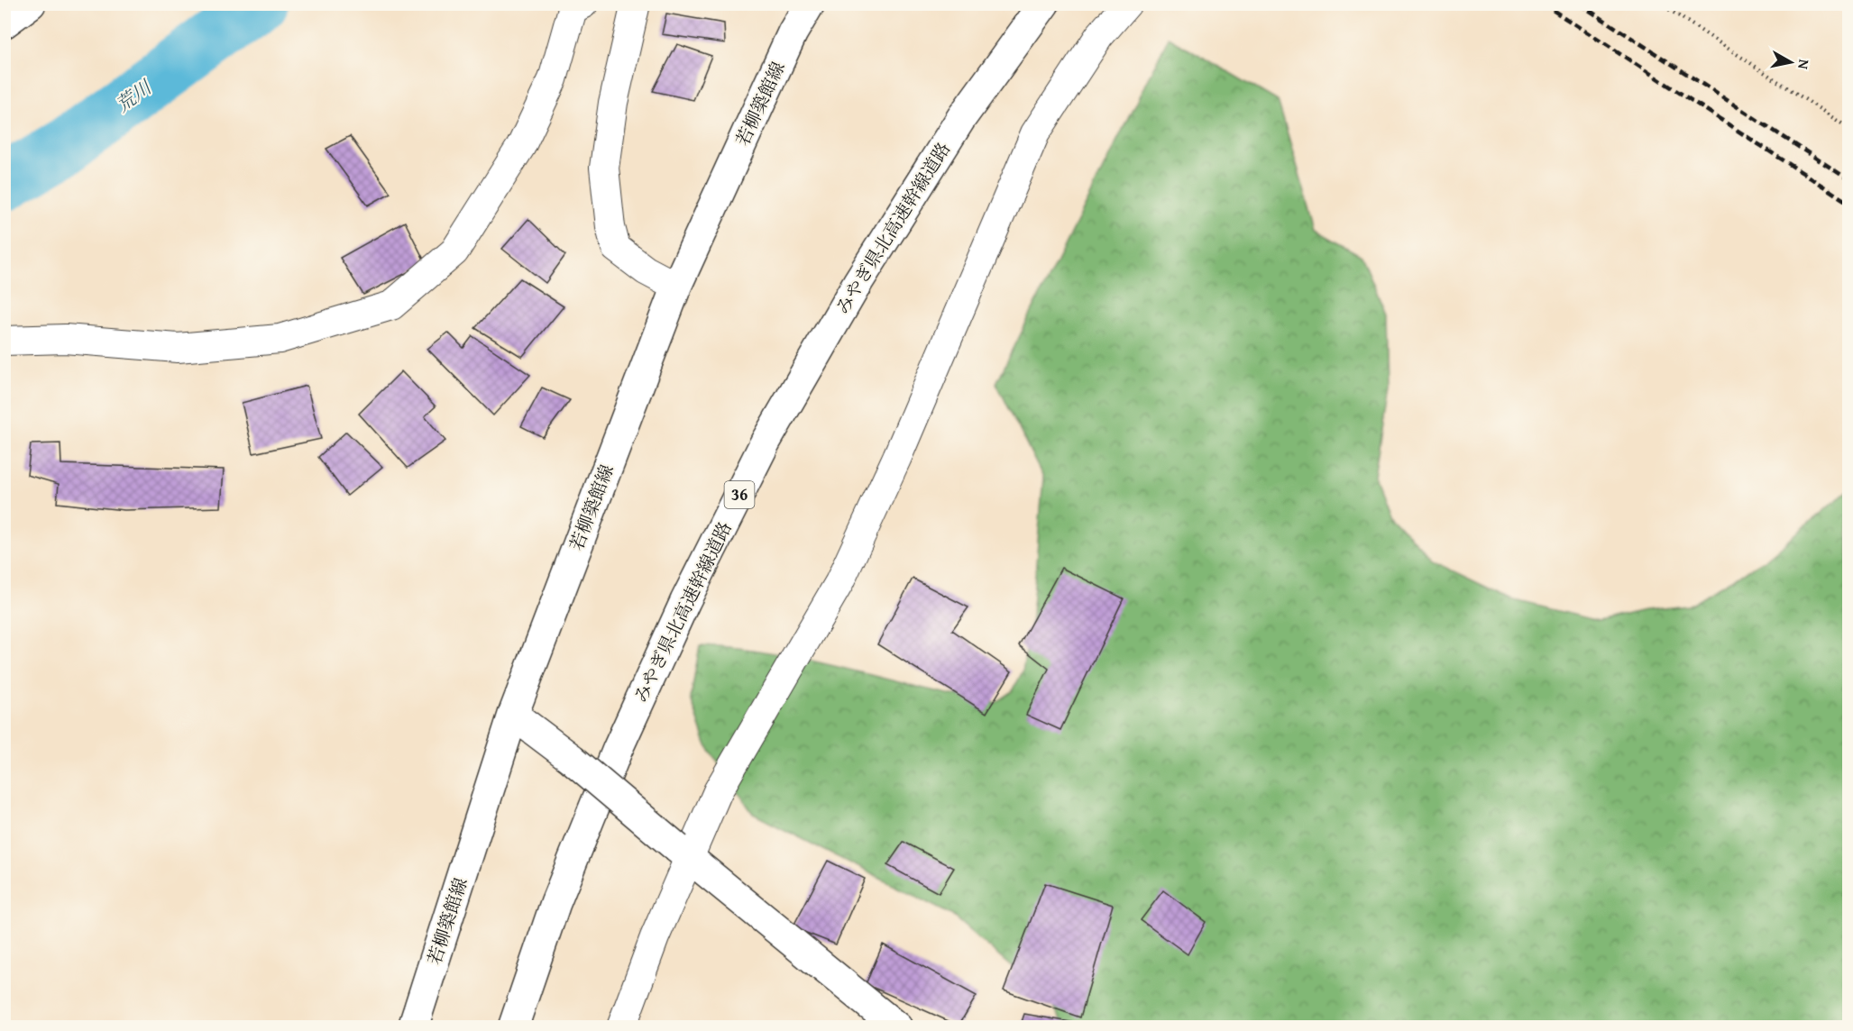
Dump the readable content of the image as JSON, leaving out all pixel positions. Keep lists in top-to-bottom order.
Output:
{
  "streets": {
    "main road": ["若柳築館線", "みやぎ県北高速幹線道路", "36"]
  },
  "water": ["荒川"],
  "north": "right"
}
